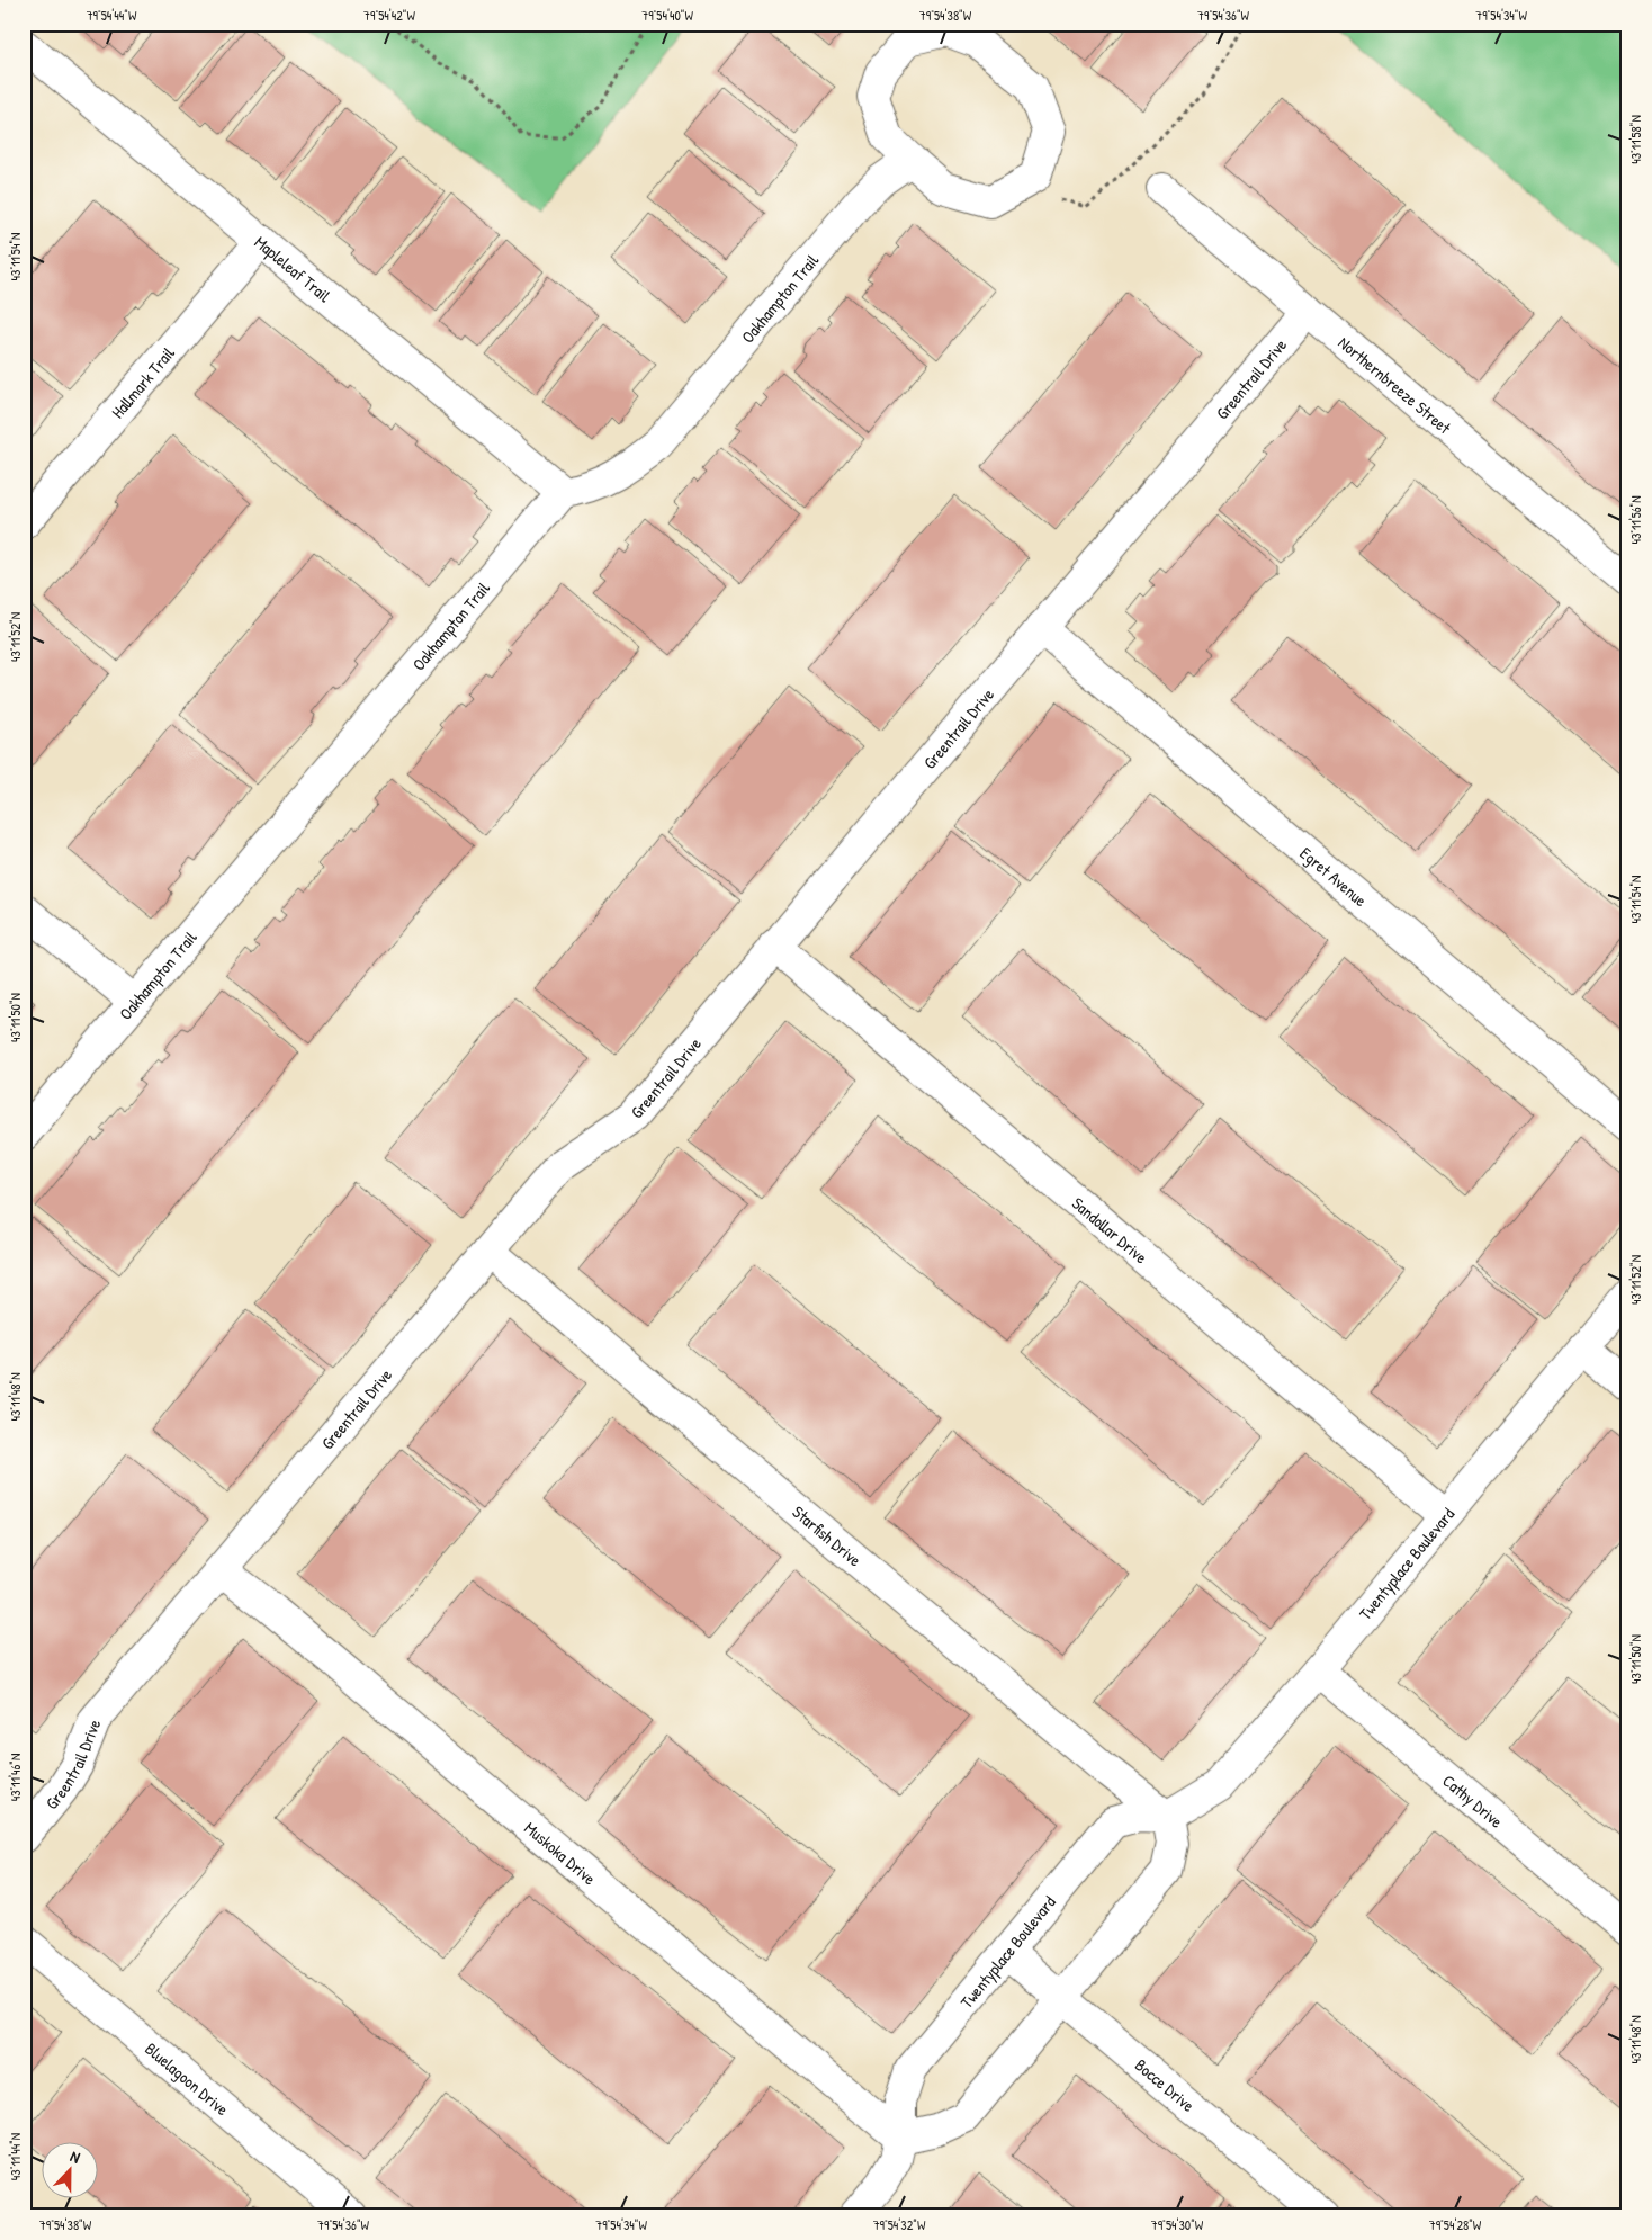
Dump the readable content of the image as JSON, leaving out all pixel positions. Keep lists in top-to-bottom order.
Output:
{
  "streets": {
    "street": [
      "Mapleleaf Trail",
      "Oakhampton Trail",
      "Greentrail Drive",
      "Hallmark Trail",
      "Northernbreeze Street",
      "Egret Avenue",
      "Sandollar Drive",
      "Starfish Drive",
      "Twentyplace Boulevard",
      "Cathy Drive",
      "Muskoka Drive",
      "Bluelagoon Drive",
      "Bocce Drive"
    ]
  },
  "crossings": [
    ["Mapleleaf Trail", "Oakhampton Trail"],
    ["Mapleleaf Trail", "Hallmark Trail"],
    ["Greentrail Drive", "Northernbreeze Street"],
    ["Greentrail Drive", "Egret Avenue"],
    ["Greentrail Drive", "Sandollar Drive"],
    ["Greentrail Drive", "Starfish Drive"],
    ["Greentrail Drive", "Muskoka Drive"],
    ["Sandollar Drive", "Twentyplace Boulevard"],
    ["Starfish Drive", "Twentyplace Boulevard"],
    ["Twentyplace Boulevard", "Cathy Drive"],
    ["Twentyplace Boulevard", "Muskoka Drive"],
    ["Twentyplace Boulevard", "Bocce Drive"]
  ],
  "north": "top",
  "coordinates": [
    "79°54'44\"W",
    "79°54'42\"W",
    "79°54'40\"W",
    "79°54'38\"W",
    "79°54'36\"W",
    "79°54'34\"W",
    "43°11'58\"N",
    "43°11'54\"N",
    "43°11'56\"N",
    "43°11'52\"N",
    "43°11'50\"N",
    "43°11'48\"N",
    "43°11'46\"N",
    "43°11'44\"N",
    "79°54'32\"W",
    "79°54'30\"W",
    "79°54'28\"W"
  ]
}
